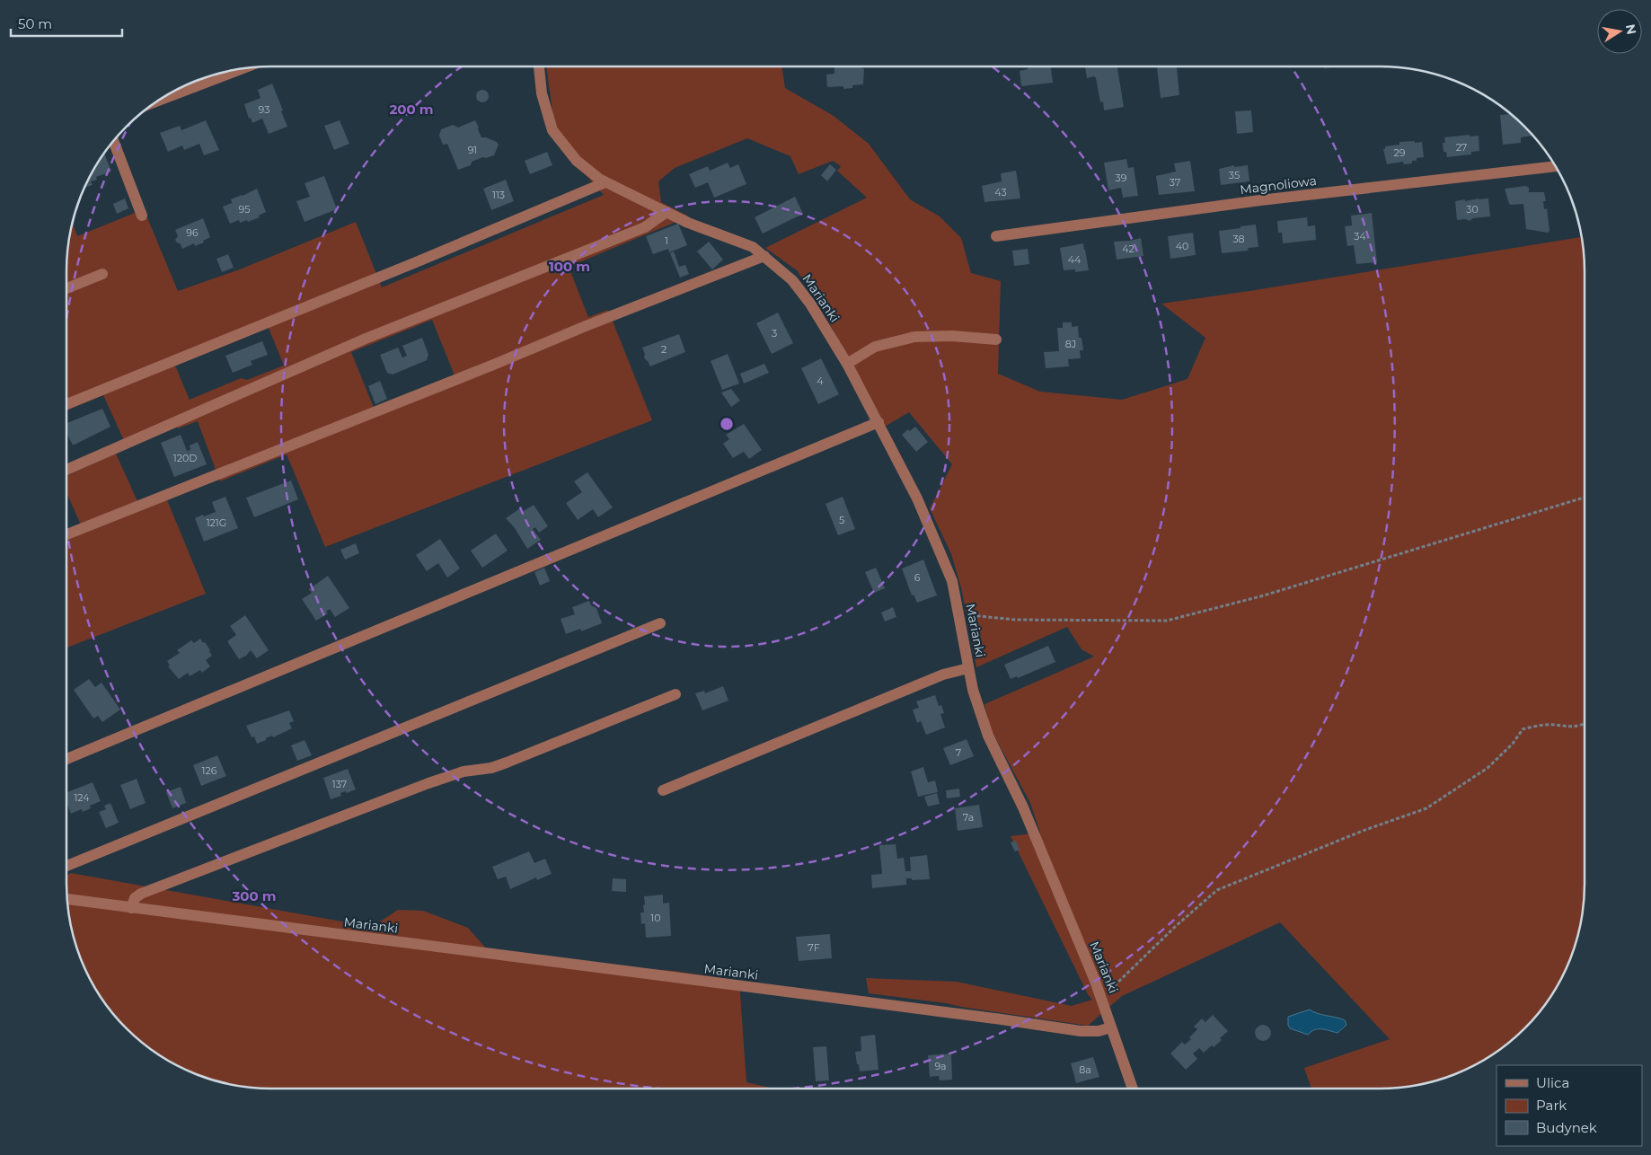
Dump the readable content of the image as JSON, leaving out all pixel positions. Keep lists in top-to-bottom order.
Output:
{
  "streets": {
    "street": ["Magnoliowa", "Marianki"]
  },
  "house_numbers": [
    "93",
    "27",
    "91",
    "29",
    "35",
    "39",
    "37",
    "43",
    "113",
    "95",
    "30",
    "96",
    "34",
    "38",
    "1",
    "40",
    "42",
    "44",
    "3",
    "8J",
    "2",
    "4",
    "120D",
    "5",
    "121G",
    "6",
    "7",
    "126",
    "137",
    "124",
    "7a",
    "10",
    "7F",
    "9a",
    "8a"
  ],
  "legend": ["Ulica", "Park", "Budynek"],
  "scale_bar": "50 m",
  "north": "right",
  "rings": ["200 m", "100 m", "300 m"]
}
